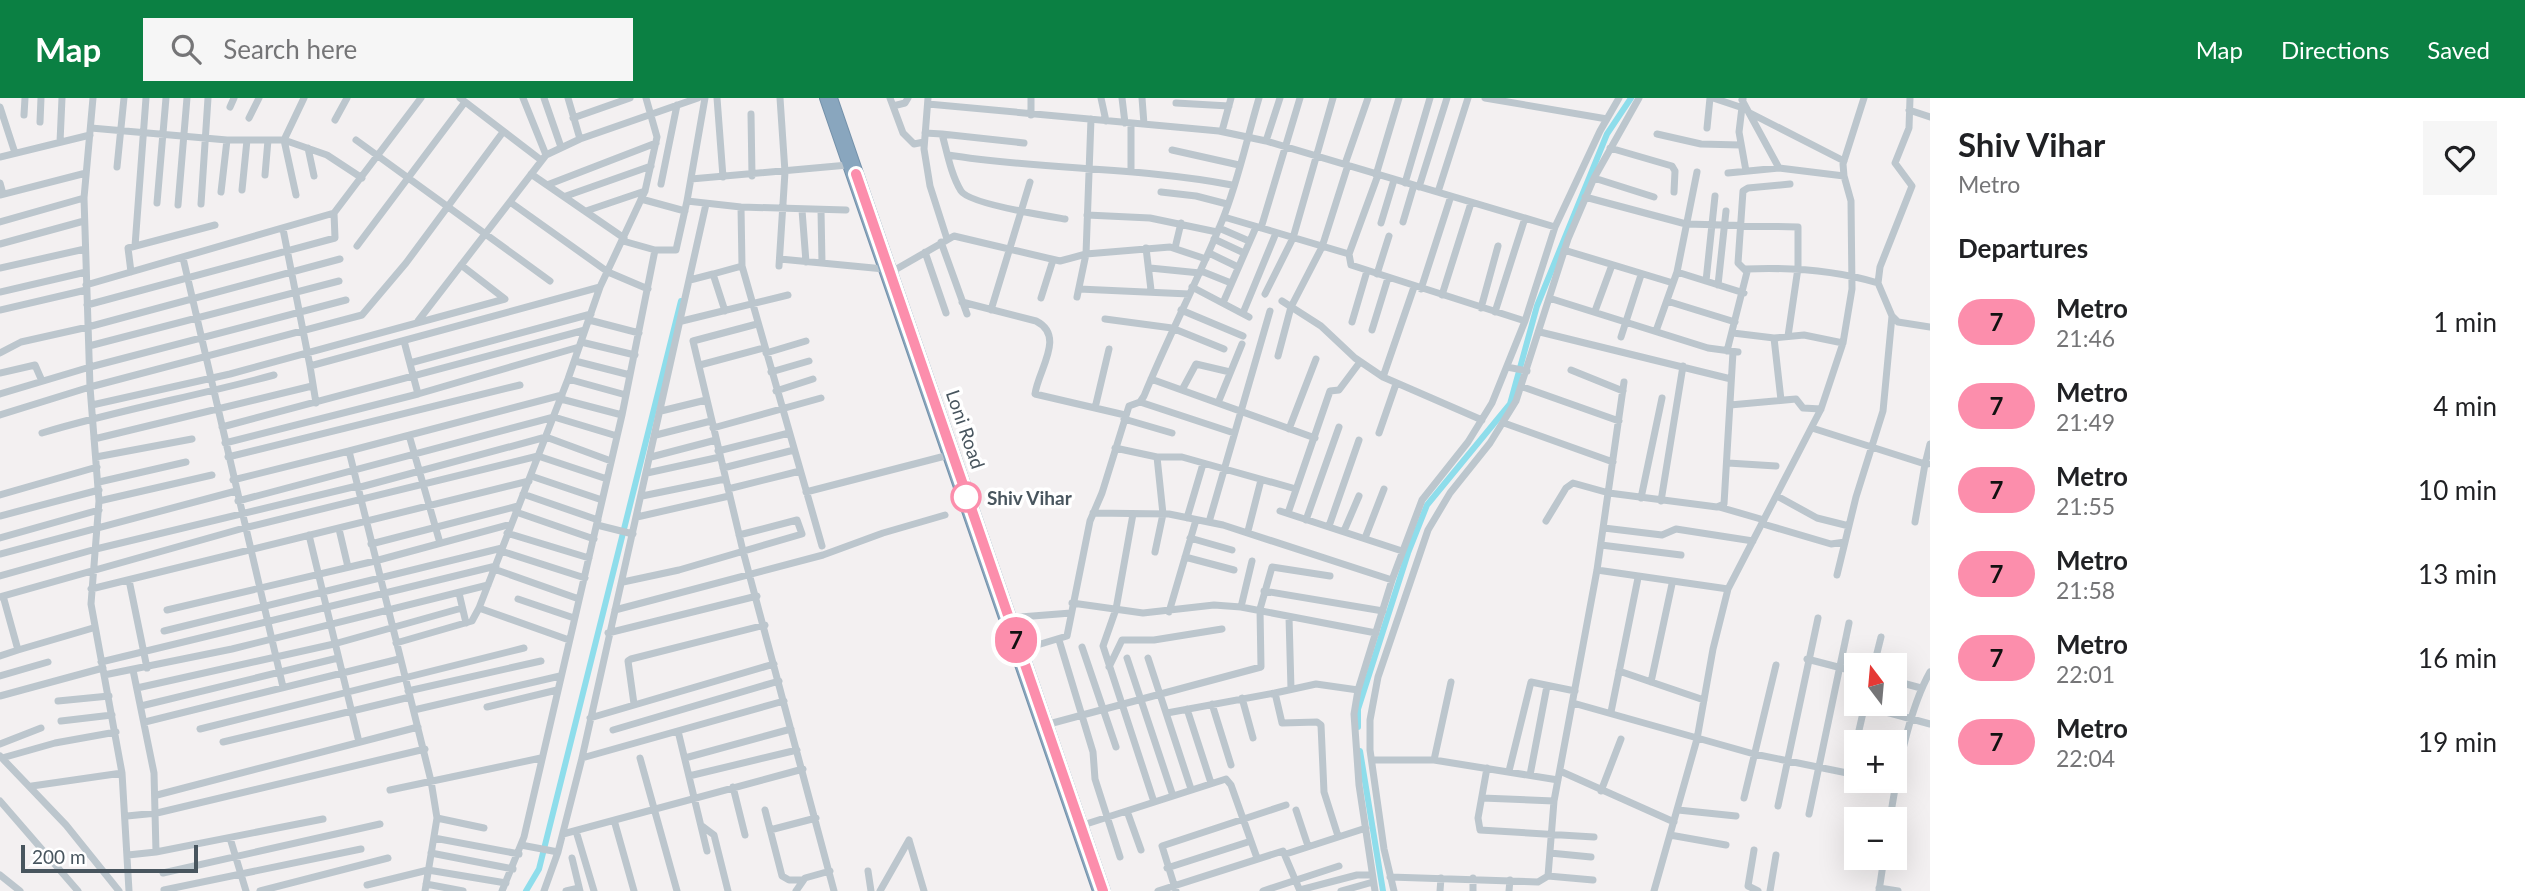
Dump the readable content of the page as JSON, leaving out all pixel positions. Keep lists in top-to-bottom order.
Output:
{
  "streets": {
    "highway": ["Loni Road"]
  },
  "places": ["Shiv Vihar"],
  "lines": ["metro line 7"],
  "scale_bar": "200 m",
  "north": "top",
  "page": {
    "header": "Map",
    "search": "Search here",
    "nav": ["Map", "Directions", "Saved"],
    "on_map": "7",
    "heading": [
      ["Shiv Vihar", "Metro"],
      "Departures"
    ],
    "list": [
      {
        "mark": "7",
        "name": "Metro",
        "note": "21:46",
        "value": "1 min"
      },
      {
        "mark": "7",
        "name": "Metro",
        "note": "21:49",
        "value": "4 min"
      },
      {
        "mark": "7",
        "name": "Metro",
        "note": "21:55",
        "value": "10 min"
      },
      {
        "mark": "7",
        "name": "Metro",
        "note": "21:58",
        "value": "13 min"
      },
      {
        "mark": "7",
        "name": "Metro",
        "note": "22:01",
        "value": "16 min"
      },
      {
        "mark": "7",
        "name": "Metro",
        "note": "22:04",
        "value": "19 min"
      }
    ],
    "map_buttons": ["+", "−"],
    "scale": "200 m"
  }
}
